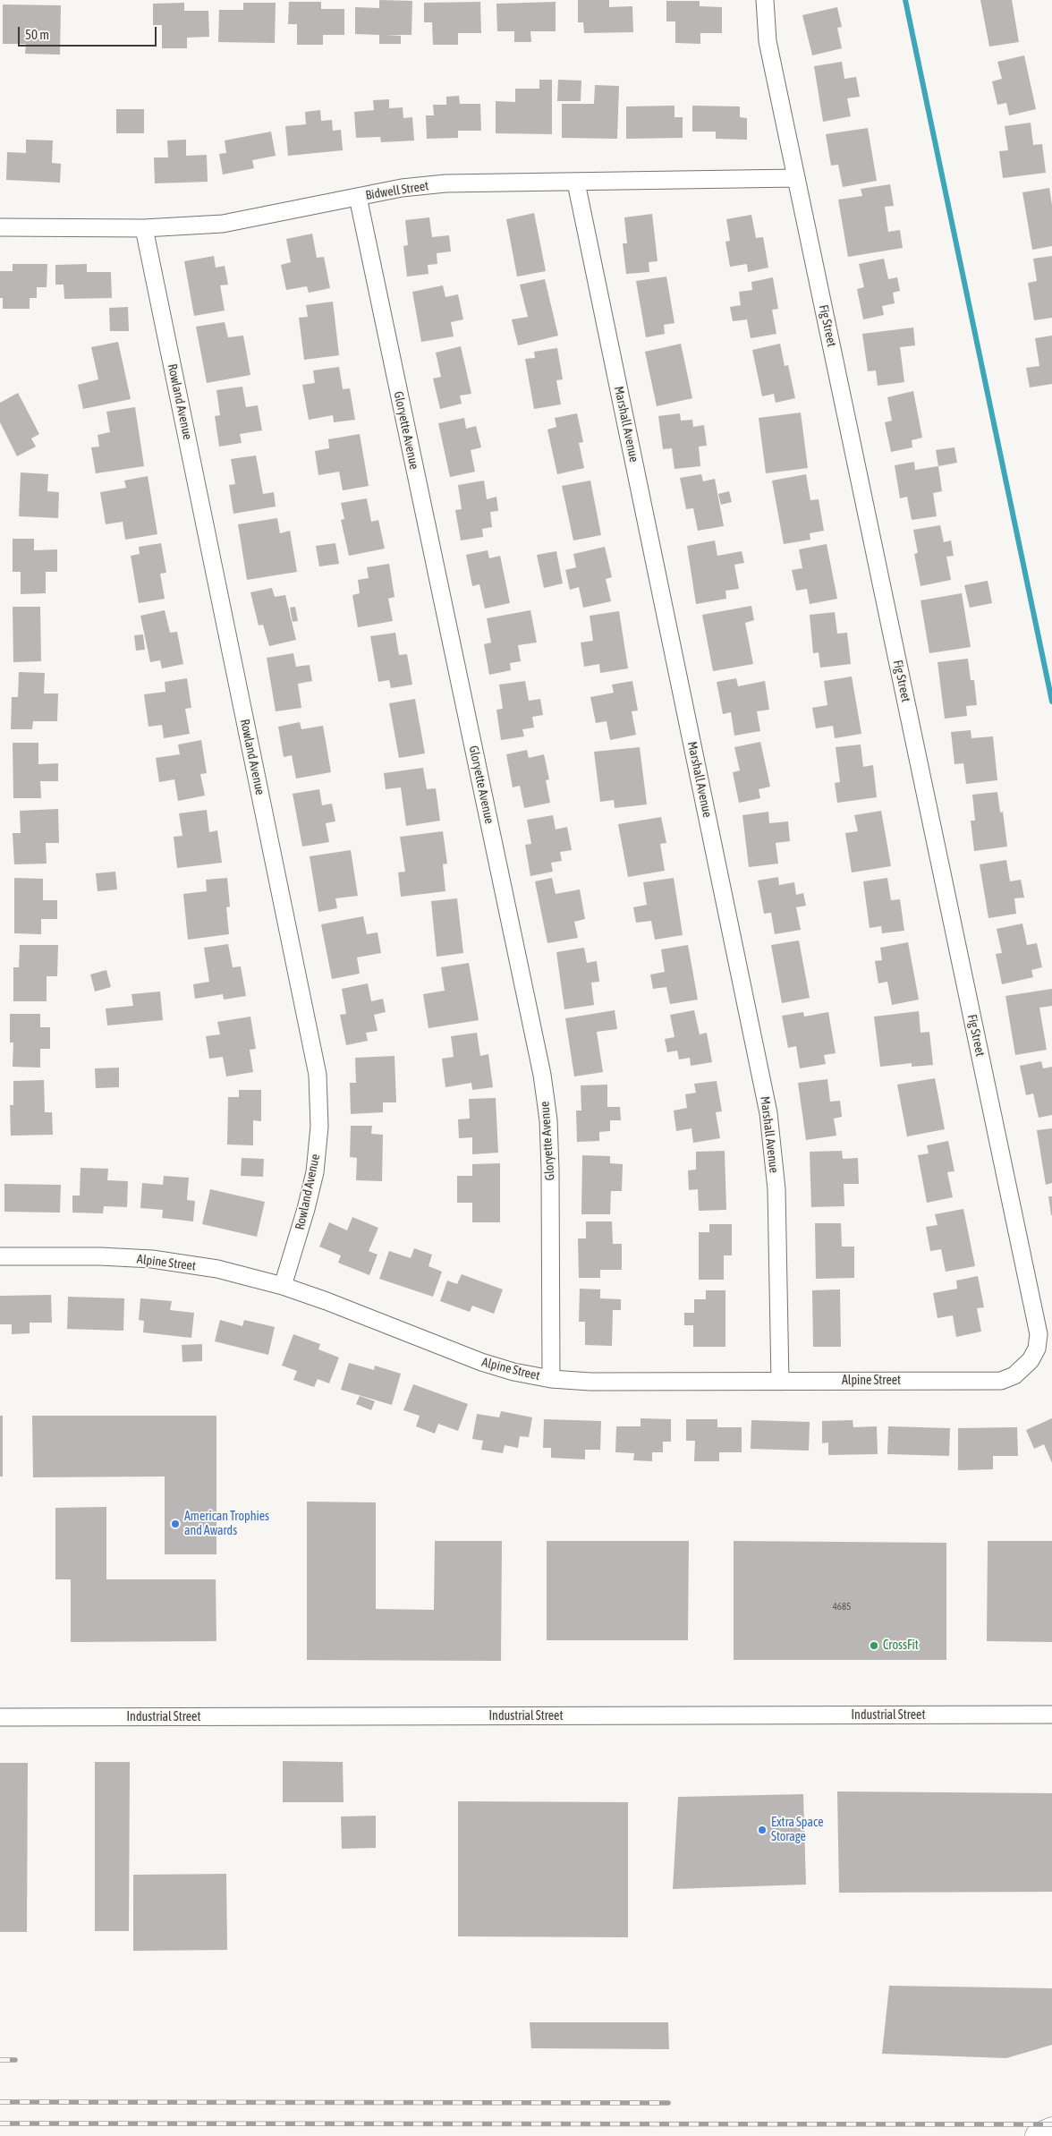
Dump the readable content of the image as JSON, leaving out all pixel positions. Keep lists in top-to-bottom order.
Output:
{
  "streets": {
    "street": [
      "Bidwell Street",
      "Fig Street",
      "Rowland Avenue",
      "Marshall Avenue",
      "Gloryette Avenue",
      "Alpine Street",
      "Industrial Street"
    ]
  },
  "crossings": [
    ["Bidwell Street", "Fig Street"],
    ["Bidwell Street", "Rowland Avenue"],
    ["Bidwell Street", "Marshall Avenue"],
    ["Bidwell Street", "Gloryette Avenue"],
    ["Fig Street", "Alpine Street"],
    ["Rowland Avenue", "Alpine Street"],
    ["Marshall Avenue", "Alpine Street"],
    ["Gloryette Avenue", "Alpine Street"]
  ],
  "places": ["American Trophies and Awards", "CrossFit", "Extra Space Storage"],
  "house_numbers": ["4685"],
  "scale_bar": "50 m"
}
